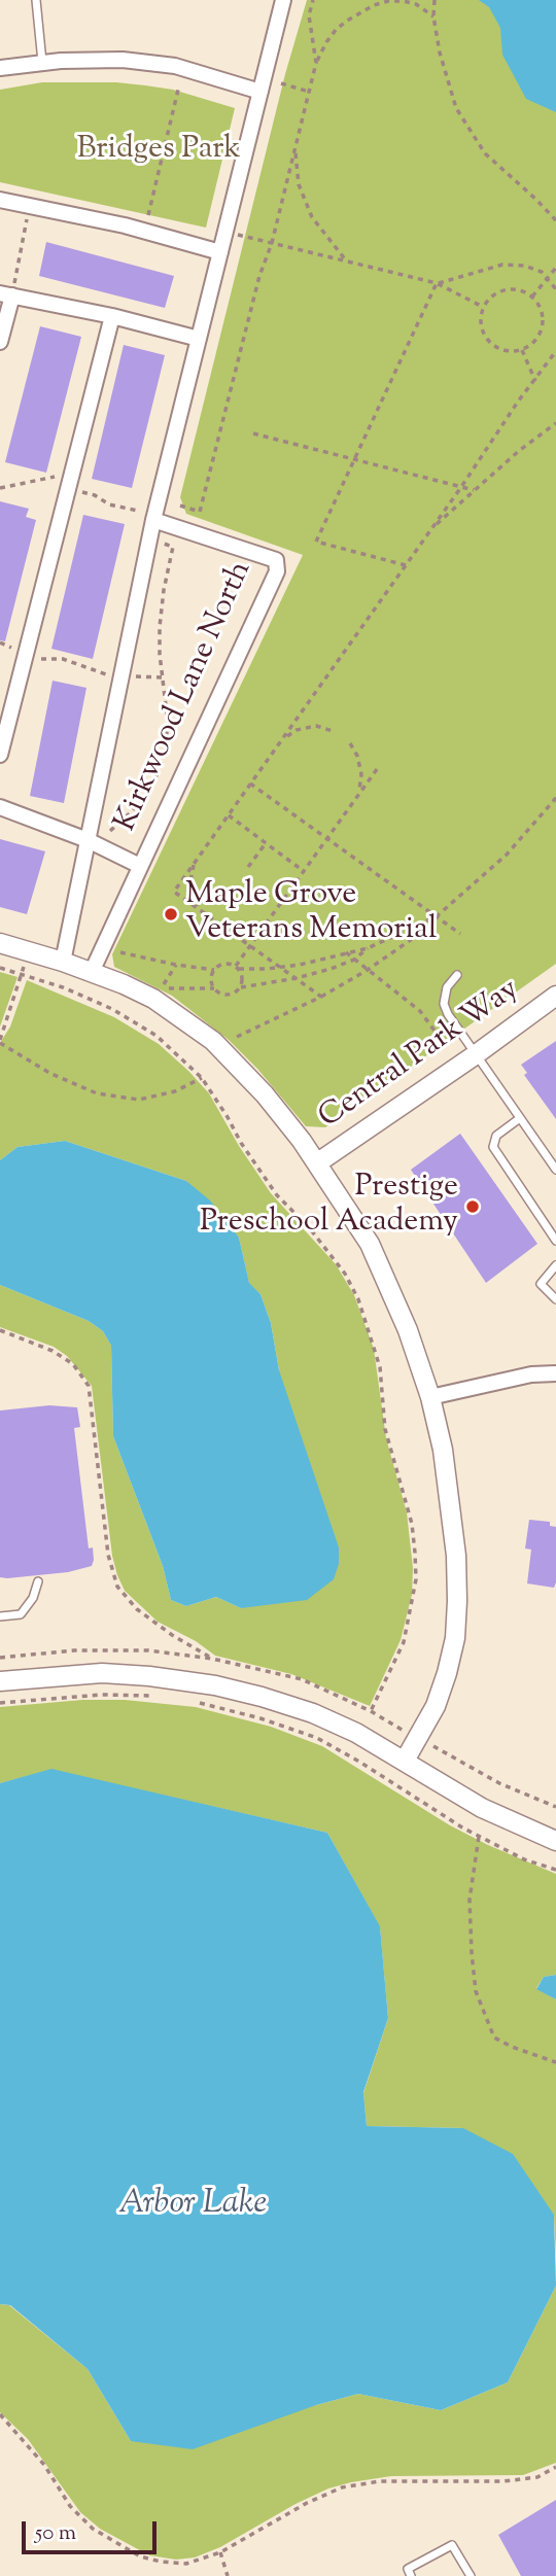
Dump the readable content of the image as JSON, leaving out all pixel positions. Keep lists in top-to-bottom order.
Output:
{
  "streets": {
    "street": ["Kirkwood Lane North", "Central Park Way"]
  },
  "water": ["Arbor Lake"],
  "parks": ["Bridges Park"],
  "places": ["Maple Grove Veterans Memorial", "Prestige Preschool Academy"],
  "scale_bar": "50 m"
}
